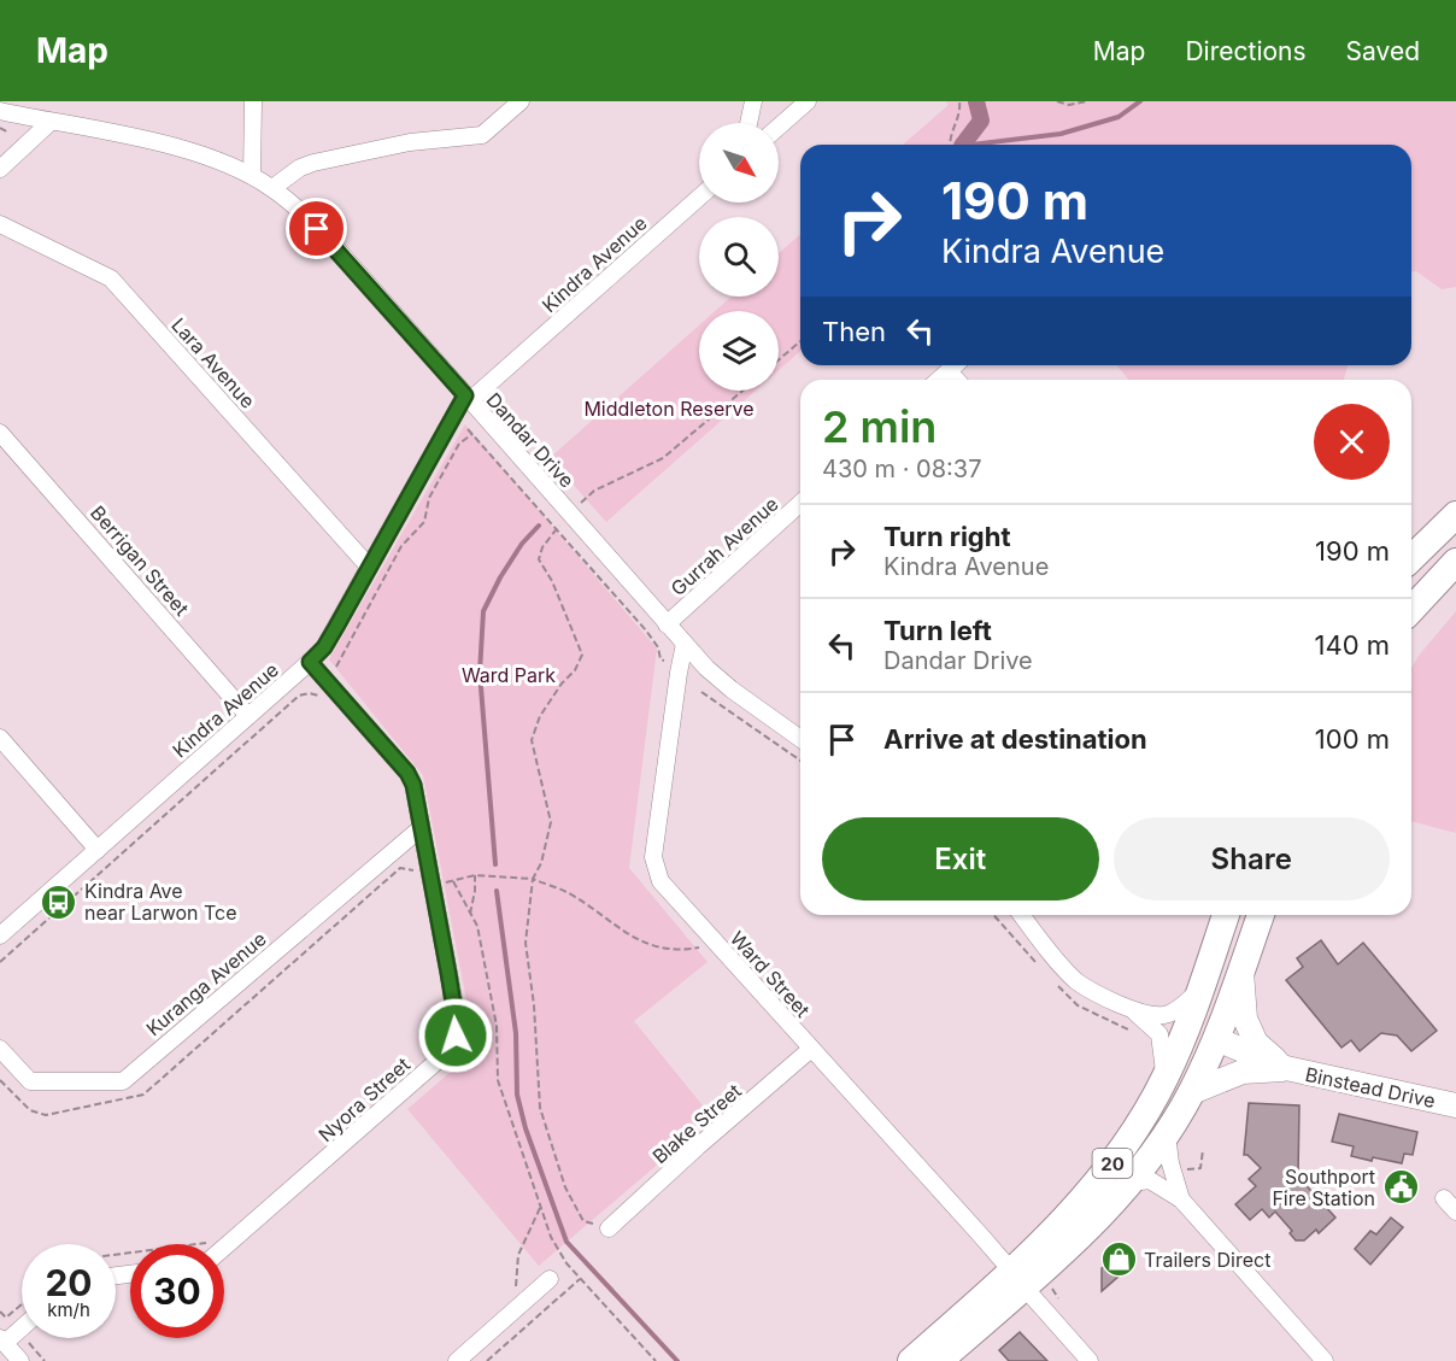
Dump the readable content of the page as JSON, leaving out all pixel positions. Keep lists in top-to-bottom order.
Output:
{
  "streets": {
    "main road": ["20"],
    "street": [
      "Kindra Avenue",
      "Lara Avenue",
      "Dandar Drive",
      "Gurrah Avenue",
      "Berrigan Street",
      "Ward Street",
      "Kuranga Avenue",
      "Binstead Drive",
      "Nyora Street",
      "Blake Street"
    ]
  },
  "crossings": [
    ["Kindra Avenue", "Lara Avenue"],
    ["Kindra Avenue", "Dandar Drive"],
    ["Kindra Avenue", "Berrigan Street"],
    ["Kindra Avenue", "Nyora Street"],
    ["Dandar Drive", "Gurrah Avenue"],
    ["Dandar Drive", "Ward Street"],
    ["Ward Street", "Blake Street"],
    ["Ward Street", "20"],
    ["Kuranga Avenue", "Nyora Street"],
    ["Binstead Drive", "20"]
  ],
  "parks": ["Middleton Reserve", "Ward Park"],
  "places": {
    "bus stop": ["Kindra Ave near Larwon Tce"],
    "public building": ["Southport Fire Station"],
    "shop": ["Trailers Direct"]
  },
  "north": "bottom right",
  "page": {
    "header": "Map",
    "nav": ["Map", "Directions", "Saved"],
    "turn": ["190 m", "Kindra Avenue"],
    "then": "Then",
    "heading": ["2 min", "430 m · 08:37"],
    "list": [
      {
        "name": "Turn right",
        "note": "Kindra Avenue",
        "value": "190 m"
      },
      {
        "name": "Turn left",
        "note": "Dandar Drive",
        "value": "140 m"
      },
      {
        "name": "Arrive at destination",
        "value": "100 m"
      }
    ],
    "buttons": ["Exit", "Share"],
    "speed": "20 km/h",
    "limit": "30"
  }
}
